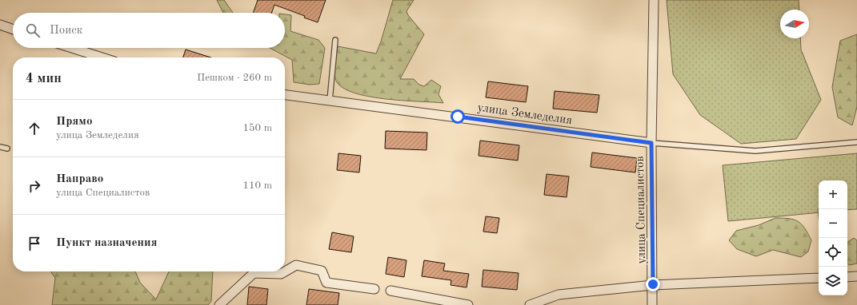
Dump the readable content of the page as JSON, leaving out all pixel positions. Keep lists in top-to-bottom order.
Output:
{
  "streets": {
    "street": ["улица Земледелия", "улица Специалистов"]
  },
  "crossings": [
    ["улица Земледелия", "улица Специалистов"]
  ],
  "north": "right",
  "page": {
    "search": "Поиск",
    "heading": ["4 мин", "Пешком · 260 m"],
    "list": [
      ["Прямо", "улица Земледелия", "150 m"],
      ["Направо", "улица Специалистов", "110 m"],
      "Пункт назначения"
    ],
    "map_buttons": ["+", "−"]
  }
}
